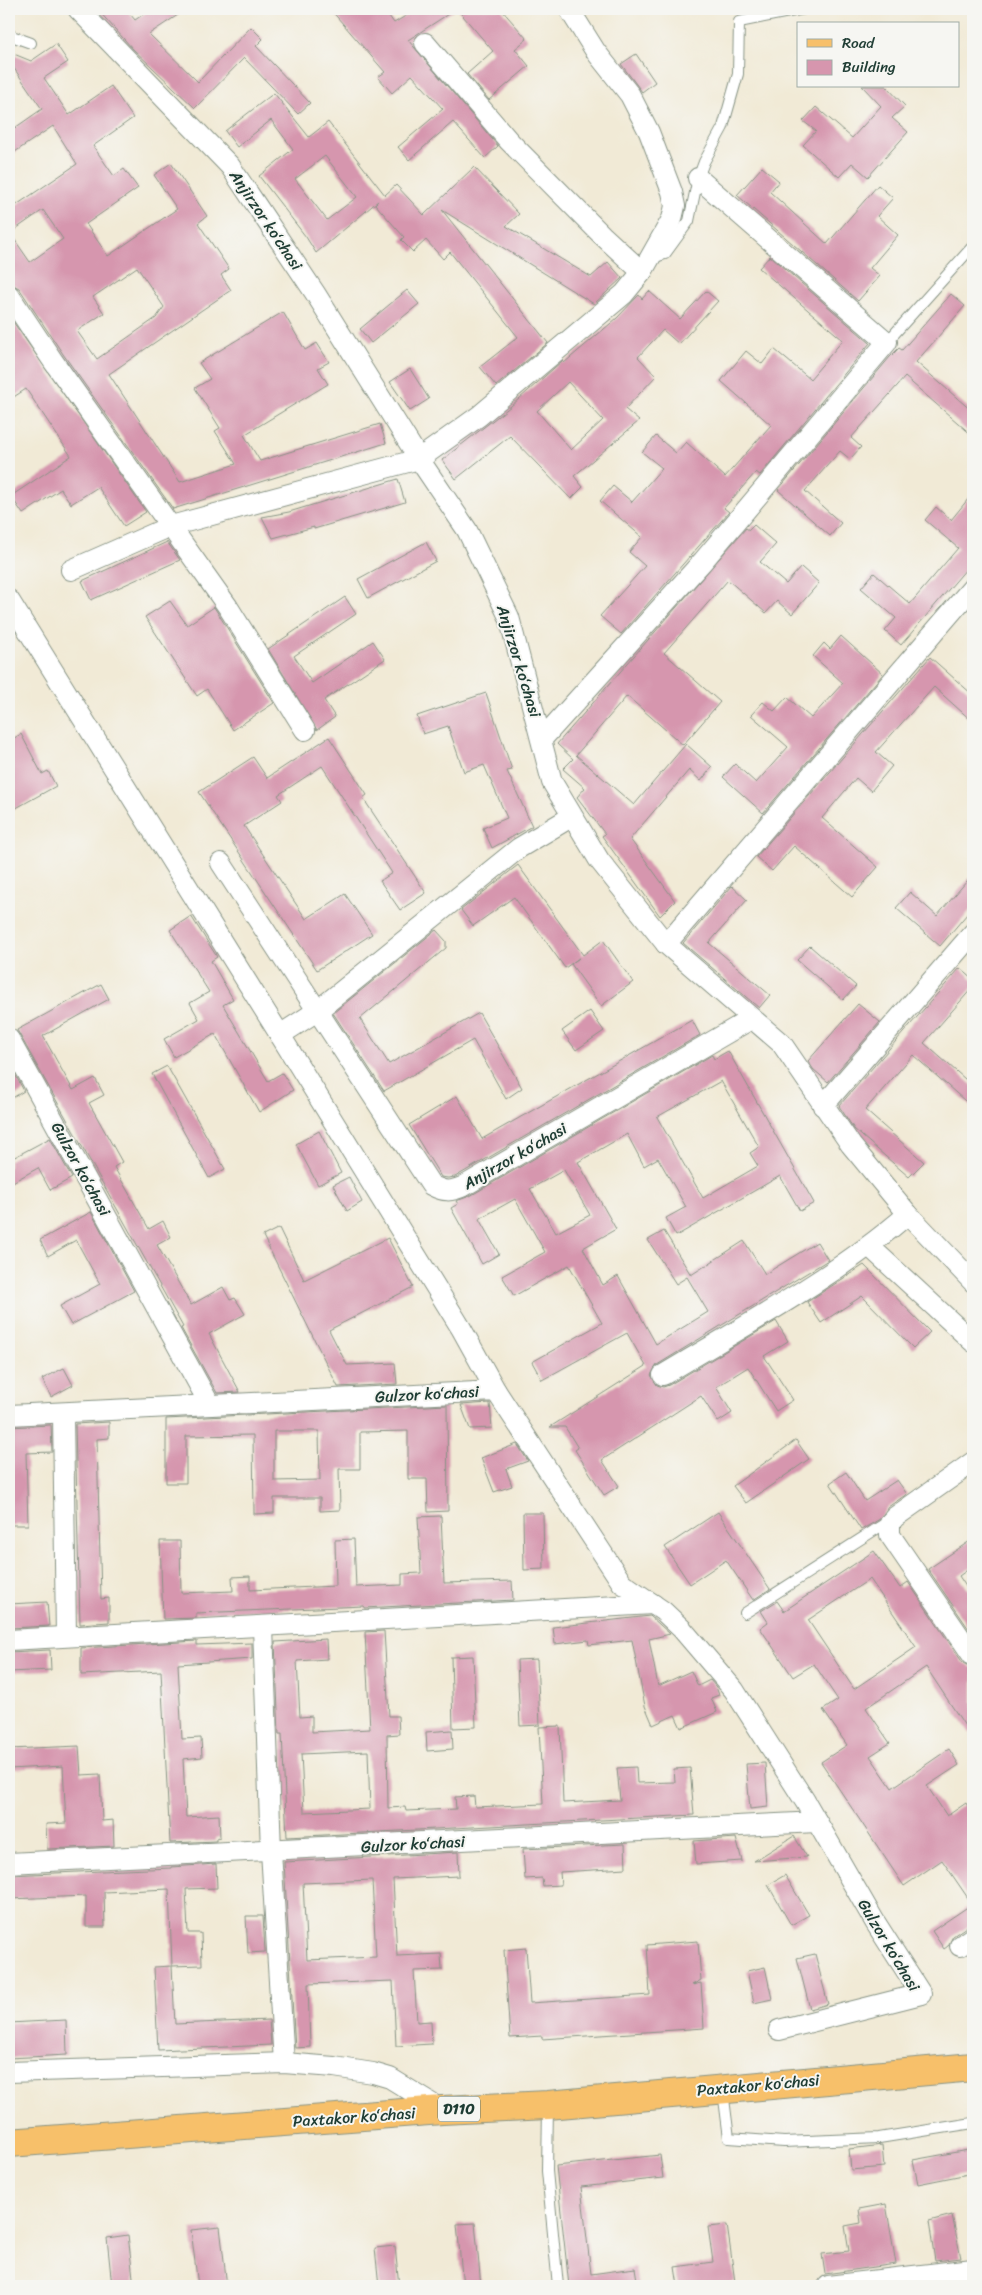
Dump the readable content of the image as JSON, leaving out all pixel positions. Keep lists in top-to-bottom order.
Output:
{
  "streets": {
    "main road": ["Paxtakor koʻchasi", "D110"],
    "street": ["Anjirzor koʻchasi", "Gulzor koʻchasi"]
  },
  "legend": ["Road", "Building"]
}
